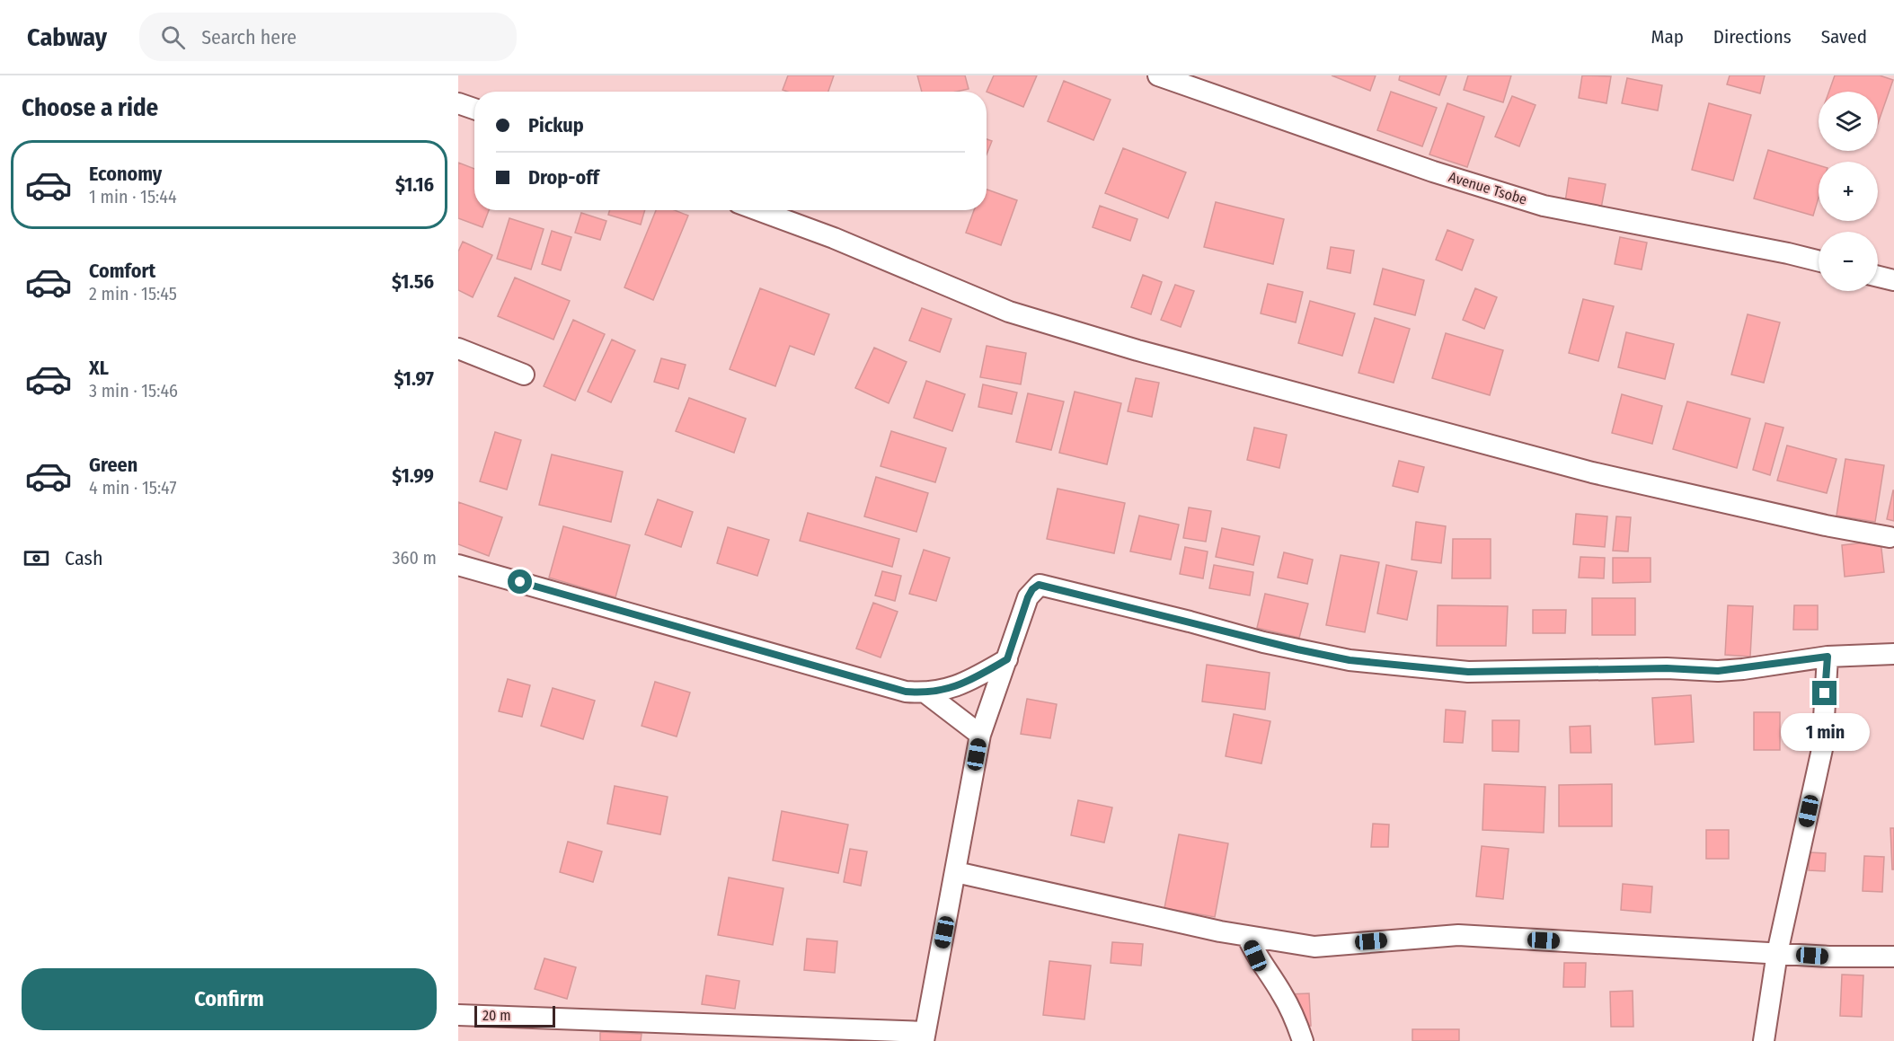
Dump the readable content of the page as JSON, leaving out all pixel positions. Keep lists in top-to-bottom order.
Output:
{
  "streets": {
    "street": ["Avenue Tsobe"]
  },
  "scale_bar": "20 m",
  "page": {
    "header": "Cabway",
    "search": "Search here",
    "nav": ["Map", "Directions", "Saved"],
    "heading": "Choose a ride",
    "map_buttons": ["+", "−"],
    "banner": ["Pickup", "Drop-off"],
    "list": [
      {
        "name": "Economy",
        "note": "1 min · 15:44",
        "value": "$1.16"
      },
      {
        "name": "Comfort",
        "note": "2 min · 15:45",
        "value": "$1.56"
      },
      {
        "name": "XL",
        "note": "3 min · 15:46",
        "value": "$1.97"
      },
      {
        "name": "Green",
        "note": "4 min · 15:47",
        "value": "$1.99"
      }
    ],
    "pay": ["Cash", "360 m"],
    "bubble": "1 min",
    "buttons": "Confirm",
    "scale": "20 m"
  }
}
